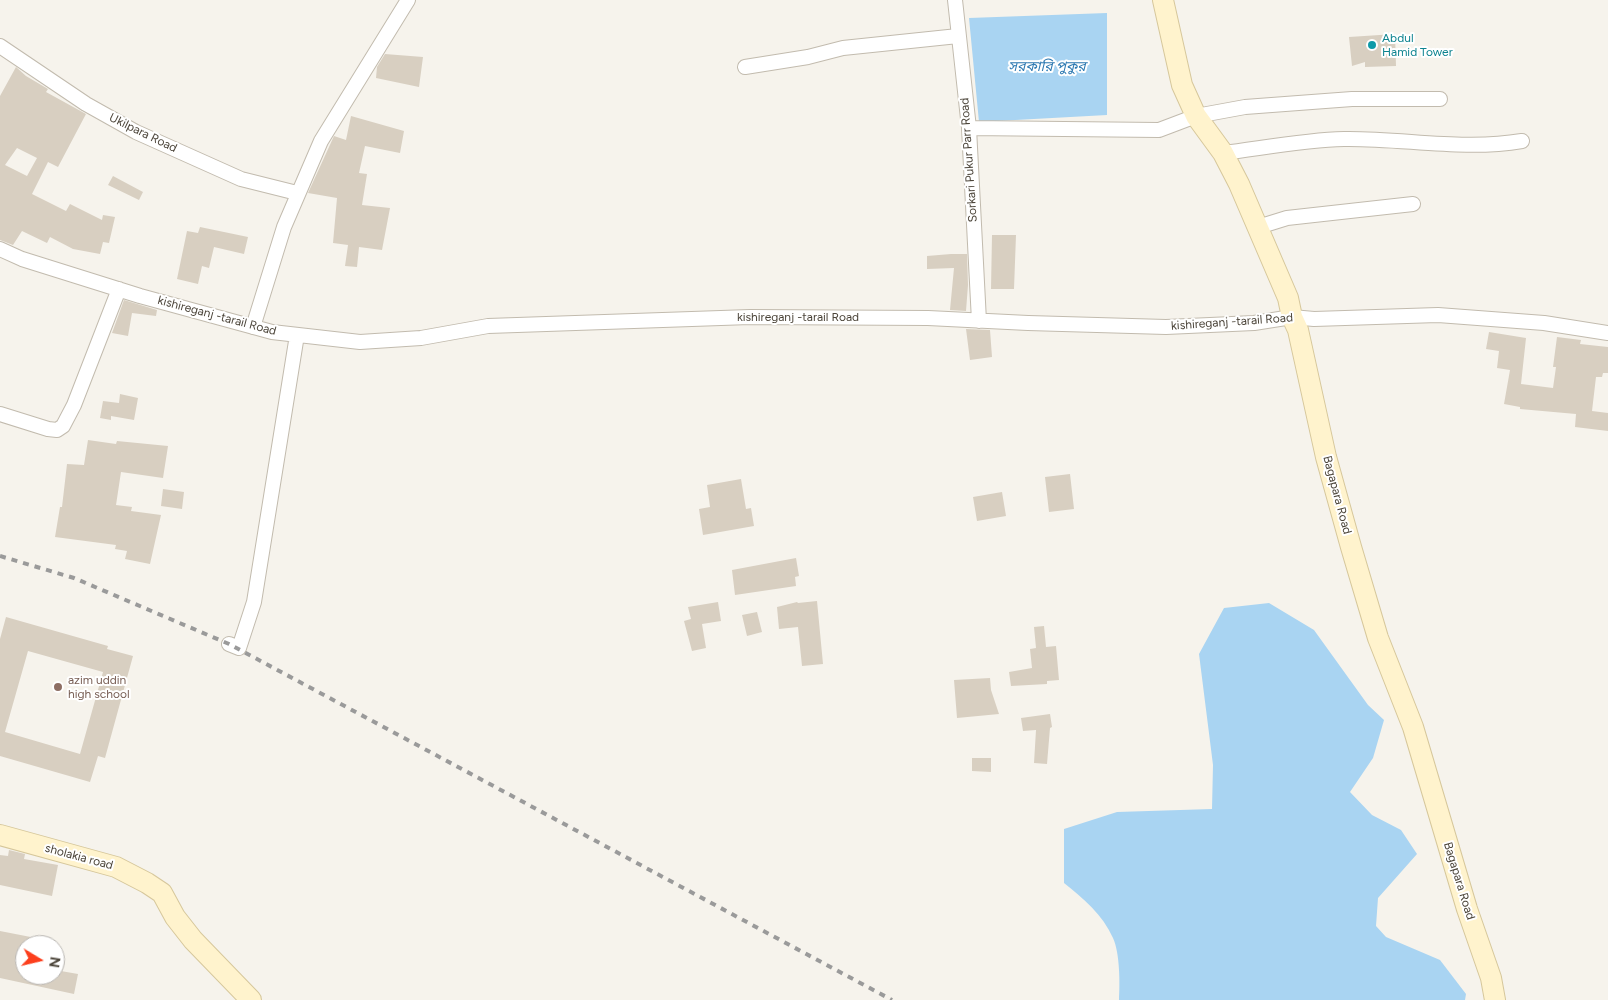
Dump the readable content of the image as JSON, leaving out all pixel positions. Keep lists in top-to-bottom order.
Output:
{
  "streets": {
    "street": [
      "Ukilpara Road",
      "Sorkari Pukur Parr Road",
      "kishireganj -tarail Road",
      "Bagapara Road",
      "sholakia road"
    ]
  },
  "crossings": [
    ["Sorkari Pukur Parr Road", "kishireganj -tarail Road"],
    ["kishireganj -tarail Road", "Bagapara Road"]
  ],
  "water": ["সরকারি পুকুর"],
  "places": ["Abdul Hamid Tower", "azim uddin high school"],
  "north": "right"
}
